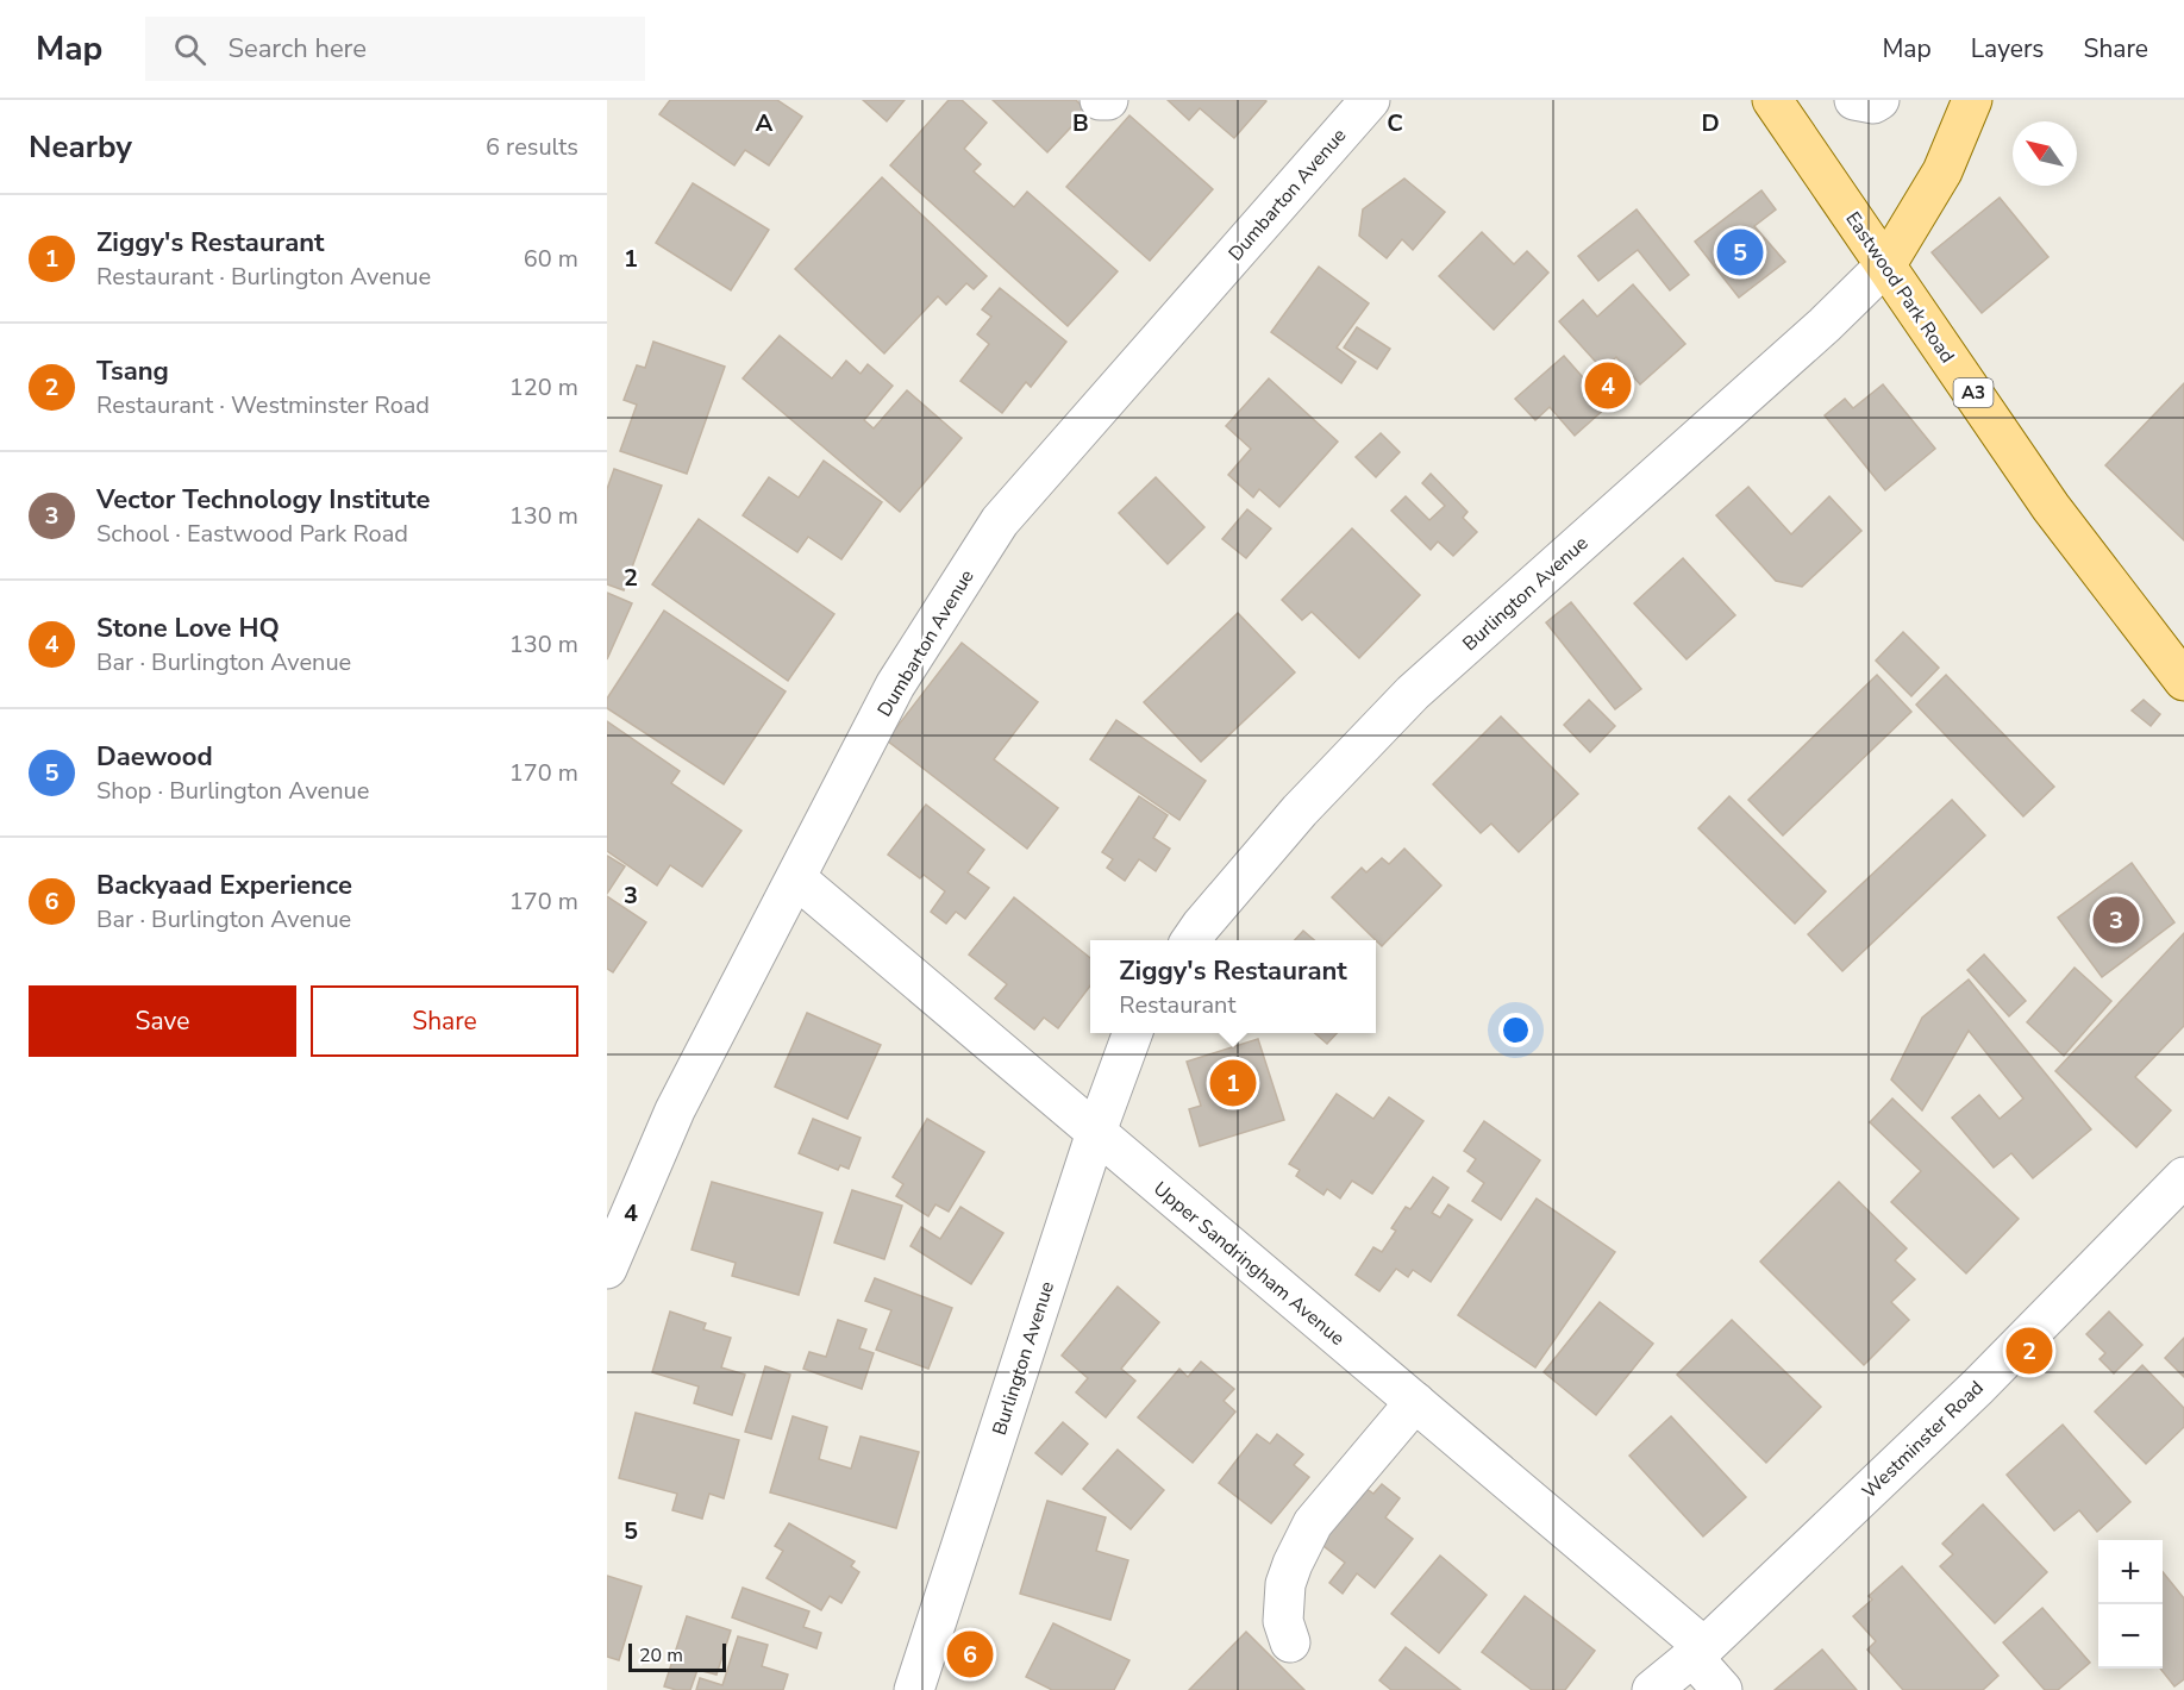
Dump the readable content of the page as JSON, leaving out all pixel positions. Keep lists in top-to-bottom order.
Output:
{
  "streets": {
    "main road": ["Eastwood Park Road", "A3"],
    "street": [
      "Dumbarton Avenue",
      "Burlington Avenue",
      "Upper Sandringham Avenue",
      "Westminster Road"
    ]
  },
  "crossings": [
    ["Dumbarton Avenue", "Upper Sandringham Avenue"],
    ["Eastwood Park Road", "Burlington Avenue"],
    ["Burlington Avenue", "Upper Sandringham Avenue"],
    ["Upper Sandringham Avenue", "Westminster Road"]
  ],
  "scale_bar": "20 m",
  "north": "top left",
  "page": {
    "header": "Map",
    "search": "Search here",
    "nav": ["Map", "Layers", "Share"],
    "heading": ["Nearby", "6 results"],
    "list": [
      {
        "mark": "1",
        "name": "Ziggy's Restaurant",
        "note": "Restaurant · Burlington Avenue",
        "value": "60 m"
      },
      {
        "mark": "2",
        "name": "Tsang",
        "note": "Restaurant · Westminster Road",
        "value": "120 m"
      },
      {
        "mark": "3",
        "name": "Vector Technology Institute",
        "note": "School · Eastwood Park Road",
        "value": "130 m"
      },
      {
        "mark": "4",
        "name": "Stone Love HQ",
        "note": "Bar · Burlington Avenue",
        "value": "130 m"
      },
      {
        "mark": "5",
        "name": "Daewood",
        "note": "Shop · Burlington Avenue",
        "value": "170 m"
      },
      {
        "mark": "6",
        "name": "Backyaad Experience",
        "note": "Bar · Burlington Avenue",
        "value": "170 m"
      }
    ],
    "pins": [
      "5",
      "4",
      "3",
      "1",
      "2",
      "6"
    ],
    "popup": ["Ziggy's Restaurant", "Restaurant"],
    "buttons": ["Save", "Share"],
    "map_buttons": ["+", "−"],
    "scale": "20 m"
  },
  "grid": {
    "columns": [
      "A",
      "B",
      "C",
      "D"
    ],
    "rows": [
      "1",
      "2",
      "3",
      "4",
      "5"
    ]
  }
}
